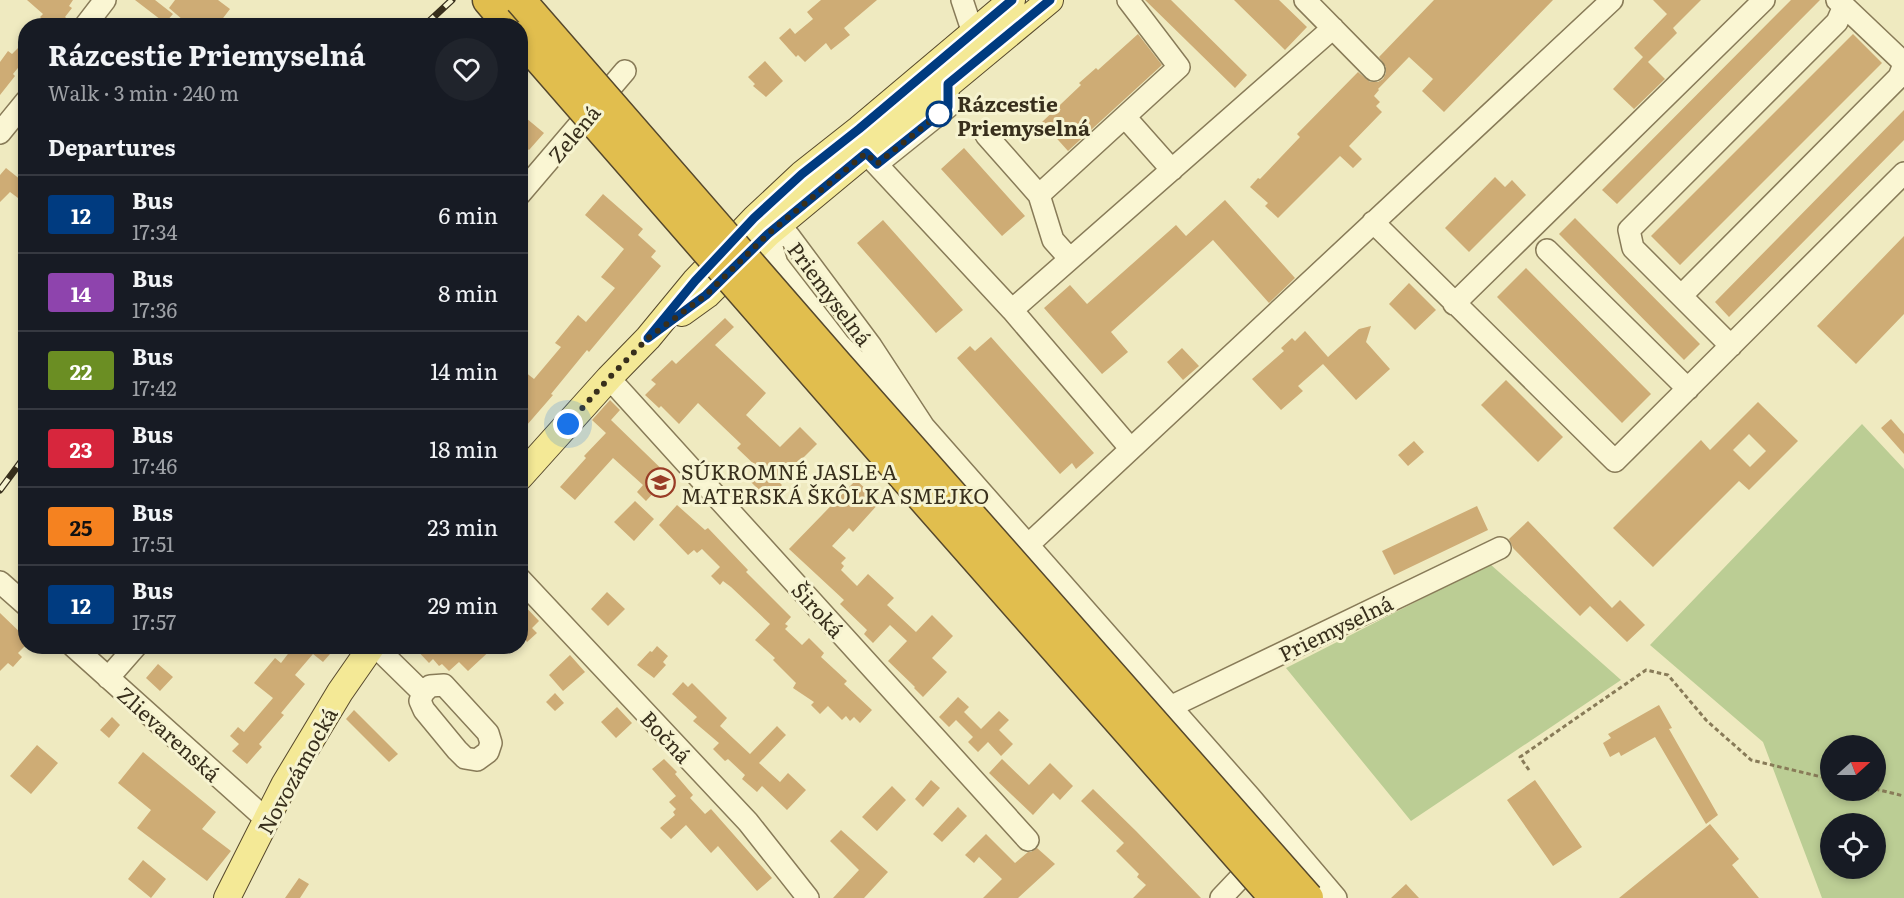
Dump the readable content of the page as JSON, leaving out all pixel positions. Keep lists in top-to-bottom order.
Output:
{
  "streets": {
    "main road": ["Novozámocká"],
    "street": [
      "Zelená",
      "Priemyselná",
      "Široká",
      "Zlievarenská",
      "Bočná"
    ]
  },
  "crossings": [
    ["Zlievarenská", "Novozámocká"]
  ],
  "places": {
    "other": ["Rázcestie Priemyselná"],
    "school or university": ["SÚKROMNÉ JASLE A MATERSKÁ ŠKÔLKA SMEJKO"]
  },
  "lines": ["bus line 12"],
  "north": "right",
  "page": {
    "heading": [
      ["Rázcestie Priemyselná", "Walk · 3 min · 240 m"],
      "Departures"
    ],
    "list": [
      {
        "mark": "12",
        "name": "Bus",
        "note": "17:34",
        "value": "6 min"
      },
      {
        "mark": "14",
        "name": "Bus",
        "note": "17:36",
        "value": "8 min"
      },
      {
        "mark": "22",
        "name": "Bus",
        "note": "17:42",
        "value": "14 min"
      },
      {
        "mark": "23",
        "name": "Bus",
        "note": "17:46",
        "value": "18 min"
      },
      {
        "mark": "25",
        "name": "Bus",
        "note": "17:51",
        "value": "23 min"
      },
      {
        "mark": "12",
        "name": "Bus",
        "note": "17:57",
        "value": "29 min"
      }
    ]
  }
}
